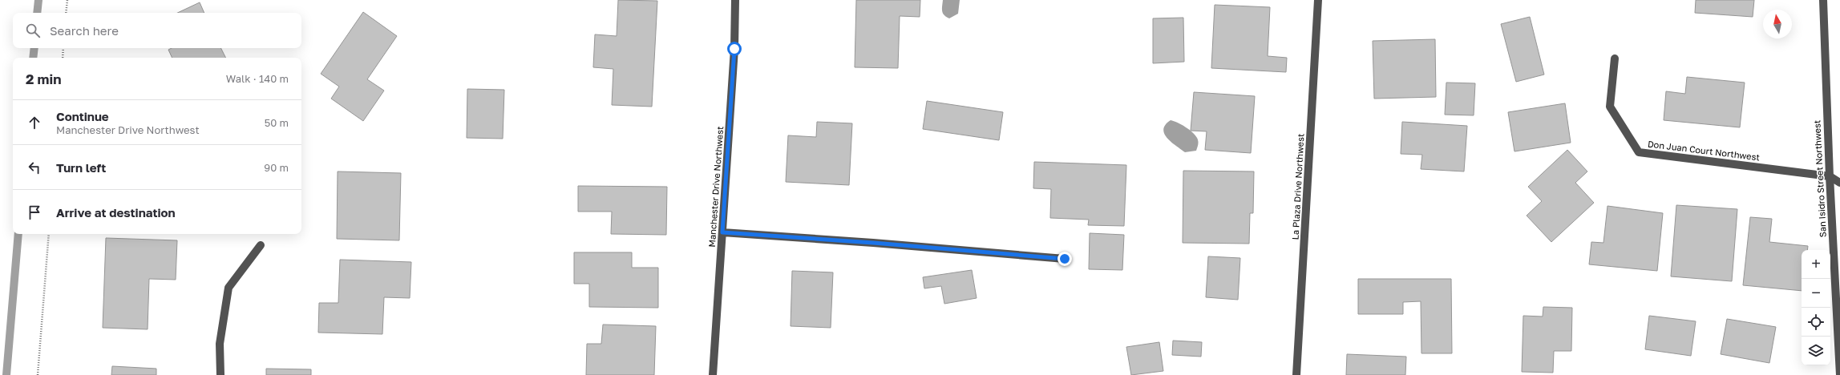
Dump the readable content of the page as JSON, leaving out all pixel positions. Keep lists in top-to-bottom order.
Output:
{
  "streets": {
    "street": [
      "Don Juan Court Northwest",
      "San Isidro Street Northwest",
      "Manchester Drive Northwest",
      "La Plaza Drive Northwest"
    ]
  },
  "crossings": [
    ["Don Juan Court Northwest", "San Isidro Street Northwest"]
  ],
  "north": "top",
  "page": {
    "search": "Search here",
    "heading": ["2 min", "Walk · 140 m"],
    "list": [
      ["Continue", "Manchester Drive Northwest", "50 m"],
      ["Turn left", "90 m"],
      "Arrive at destination"
    ],
    "map_buttons": ["+", "−"]
  }
}
